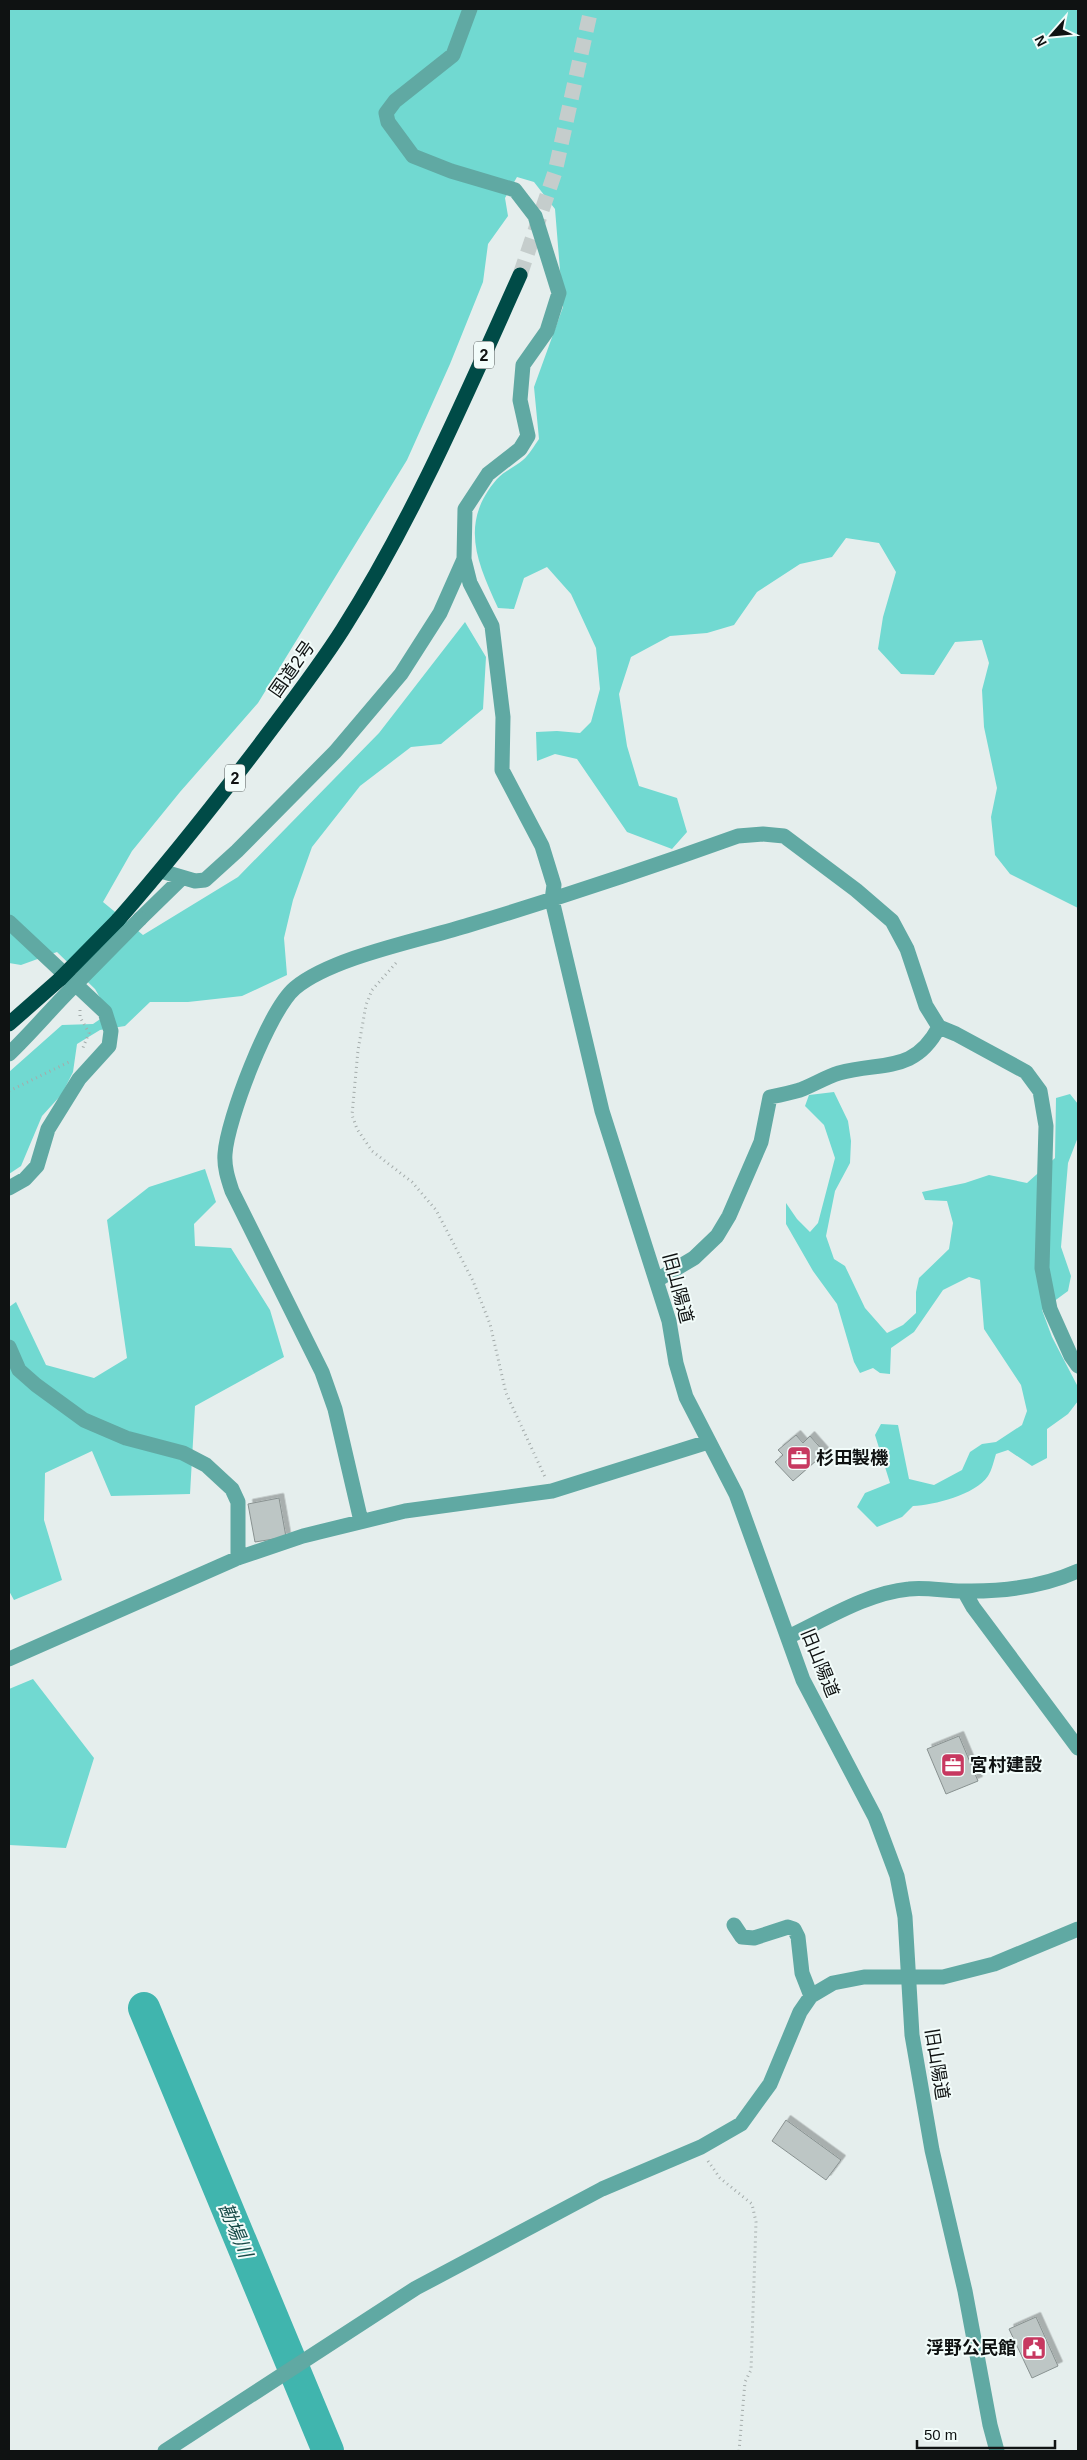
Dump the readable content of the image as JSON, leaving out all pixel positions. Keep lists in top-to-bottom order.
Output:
{
  "streets": {
    "highway": ["2", "国道2号"],
    "street": ["旧山陽道"]
  },
  "water": ["勘場川"],
  "places": {
    "office": ["杉田製機", "宮村建設"],
    "public building": ["浮野公民館"]
  },
  "scale_bar": "50 m",
  "north": "bottom left"
}
